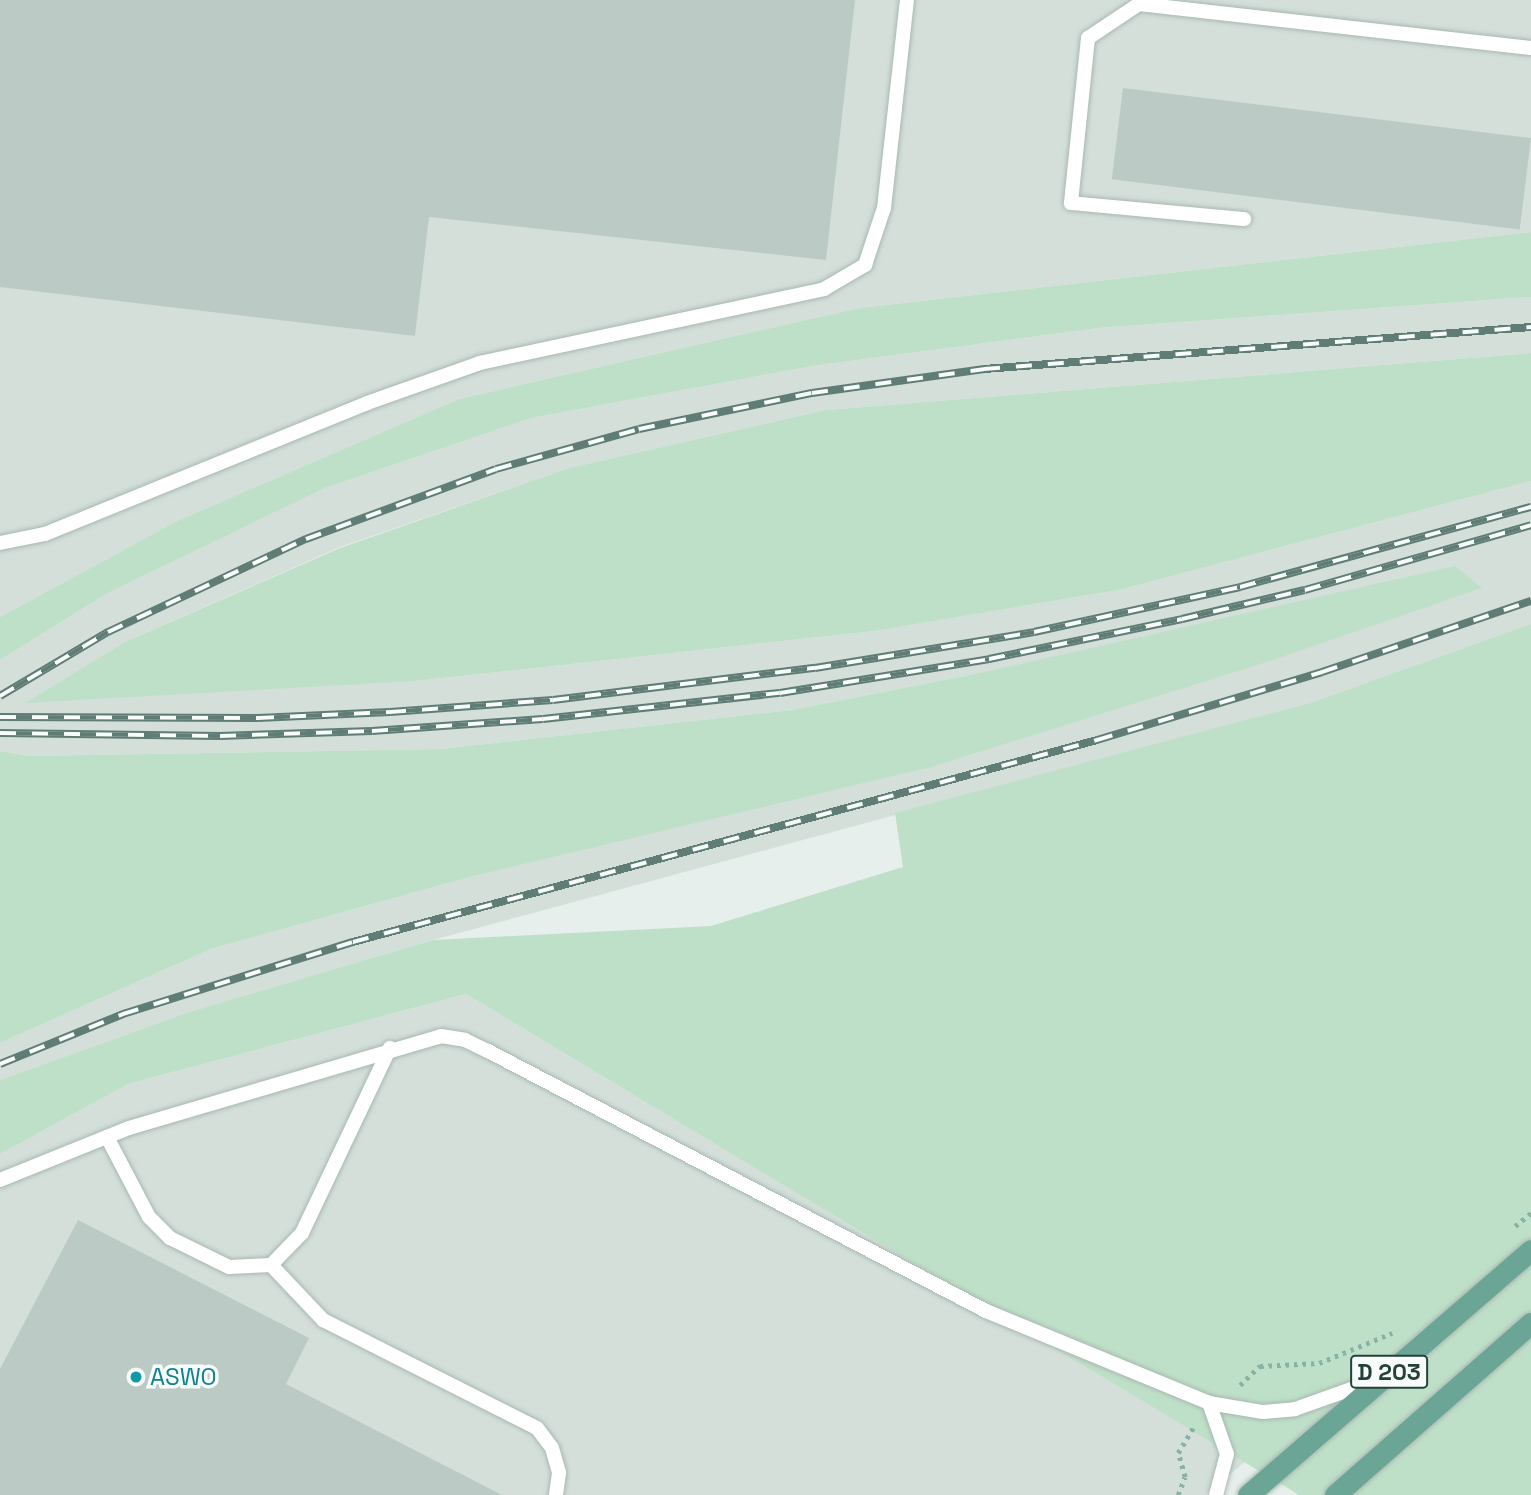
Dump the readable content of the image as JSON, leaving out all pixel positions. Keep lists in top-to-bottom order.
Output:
{
  "streets": {
    "main road": ["D 203"]
  },
  "places": ["ASWO"]
}
